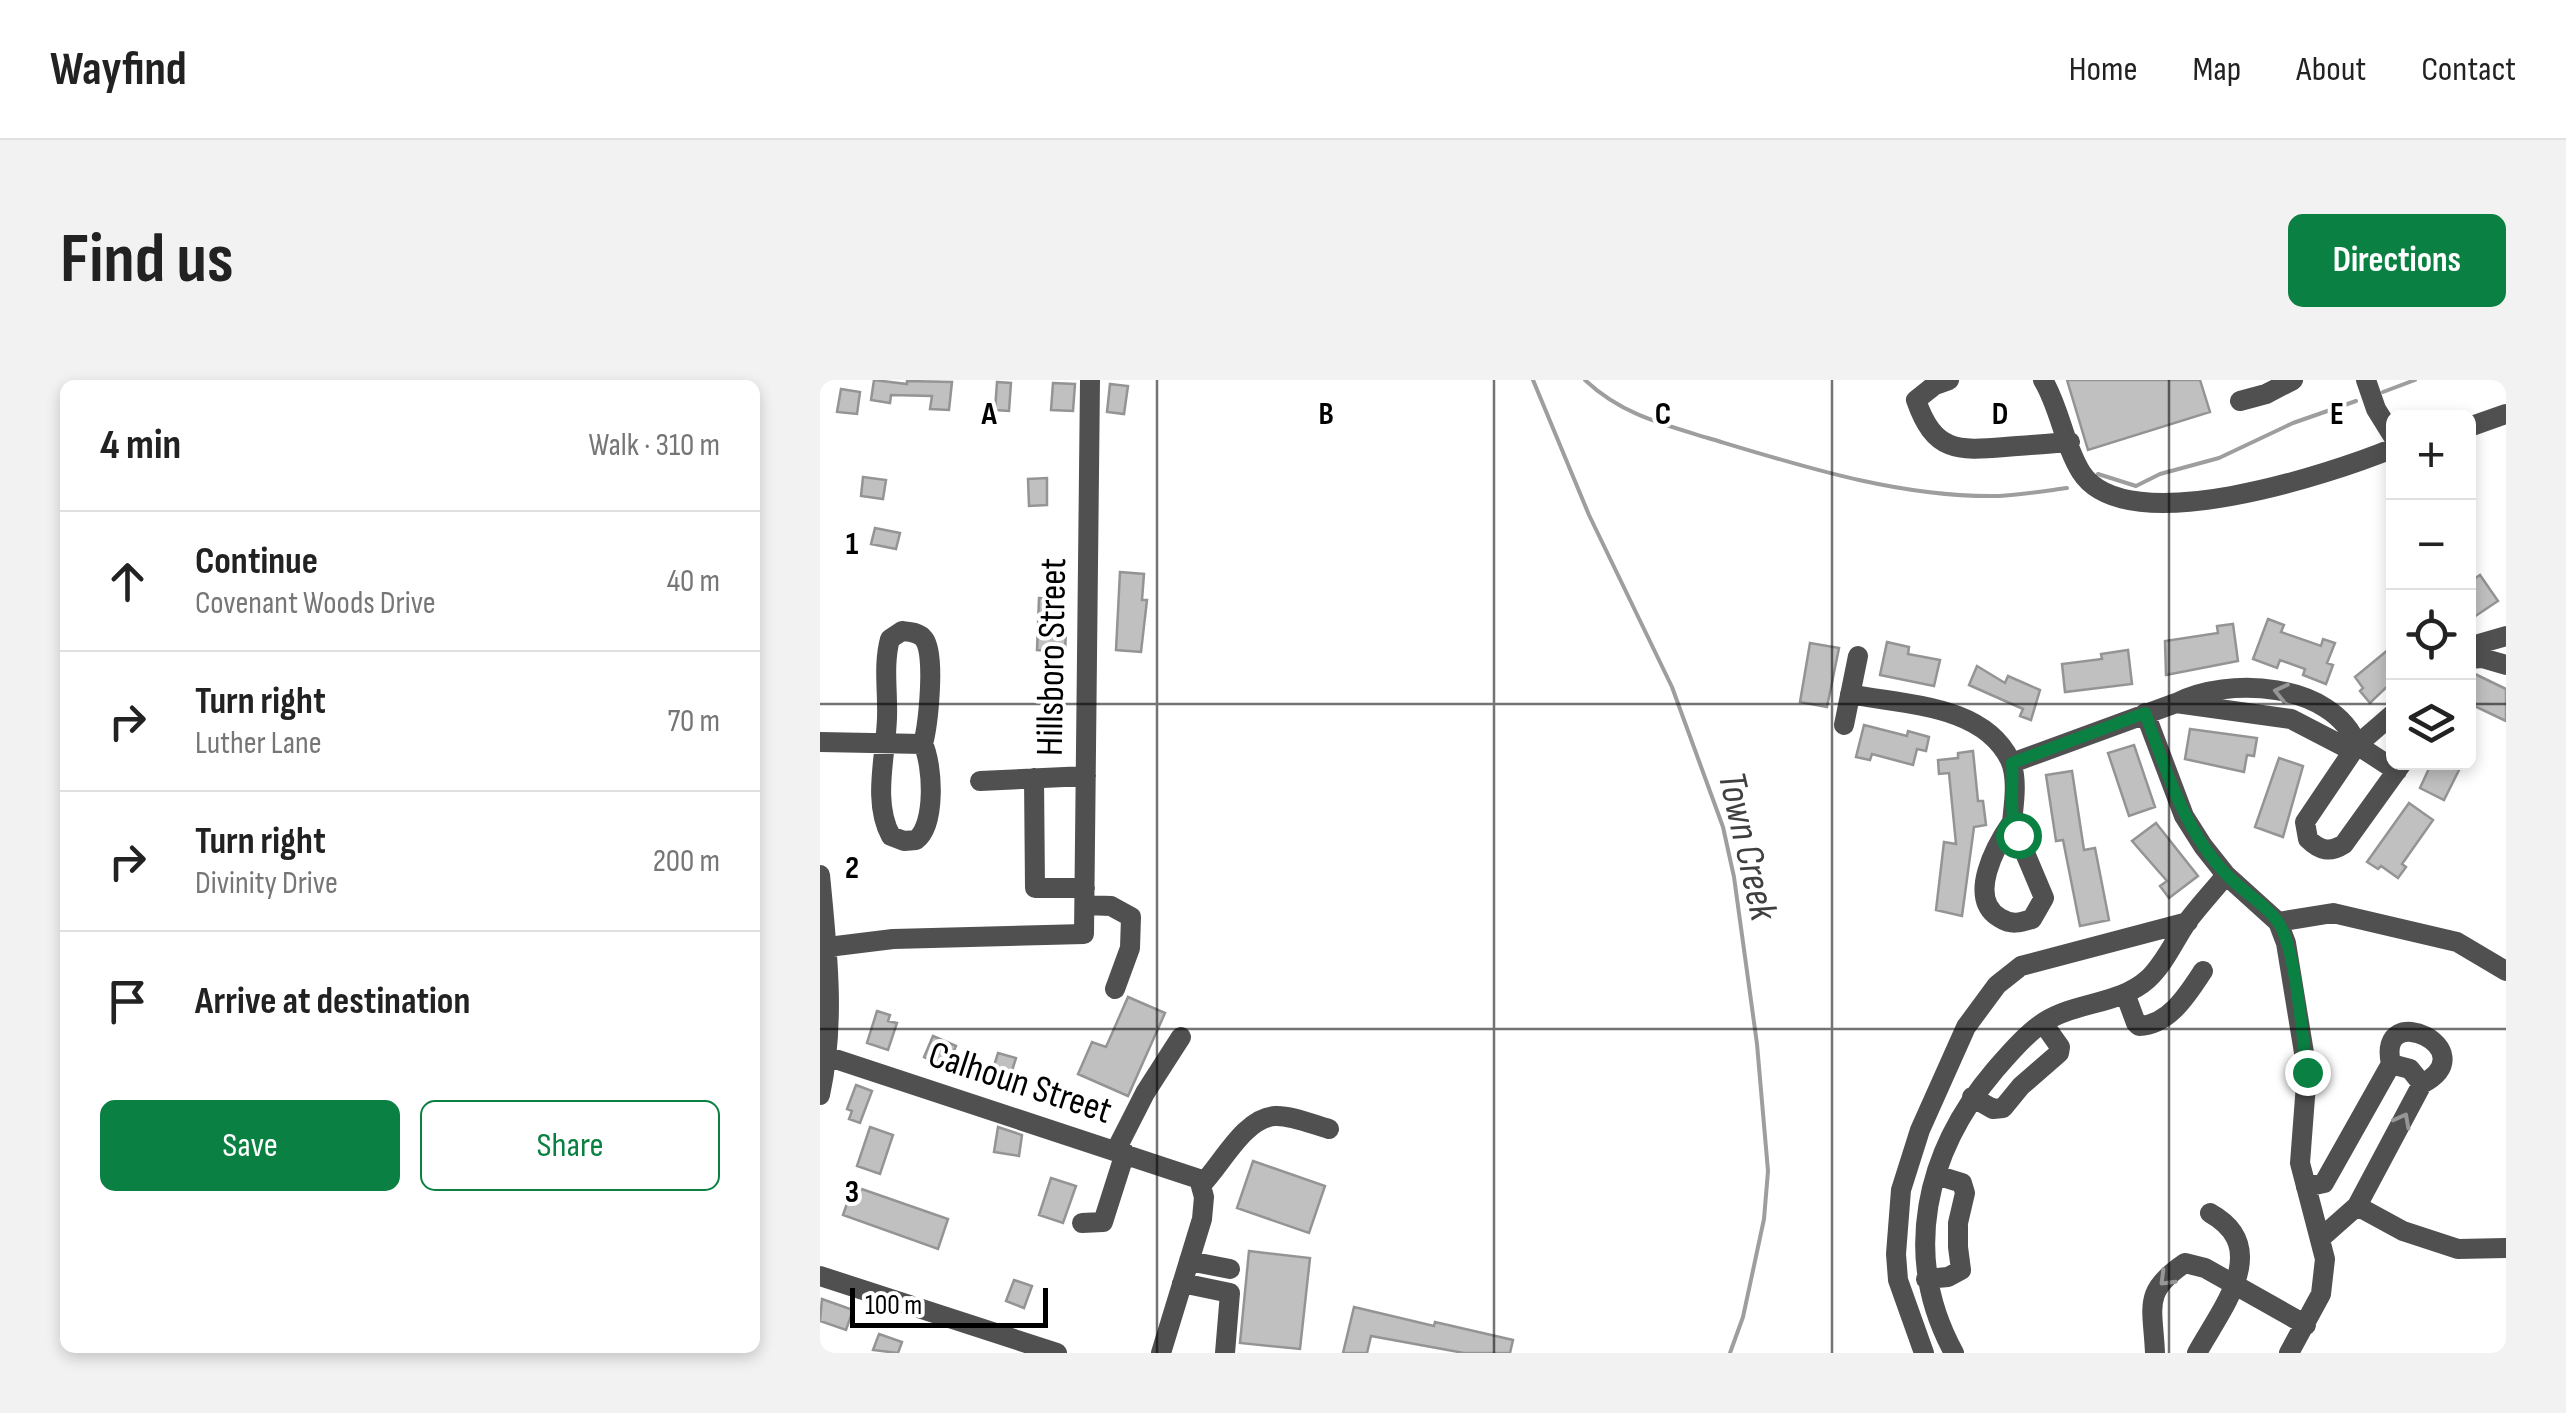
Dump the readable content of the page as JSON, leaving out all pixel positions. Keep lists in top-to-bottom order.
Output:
{
  "streets": {
    "street": ["Hillsboro Street", "Calhoun Street"]
  },
  "water": ["Town Creek"],
  "scale_bar": "100 m",
  "page": {
    "header": "Wayfind",
    "nav": [
      "Home",
      "Map",
      "About",
      "Contact"
    ],
    "buttons": [
      "Directions",
      ["Save", "Share"]
    ],
    "title": "Find us",
    "heading": ["4 min", "Walk · 310 m"],
    "map_buttons": ["+", "−"],
    "list": [
      ["Continue", "Covenant Woods Drive", "40 m"],
      ["Turn right", "Luther Lane", "70 m"],
      ["Turn right", "Divinity Drive", "200 m"],
      "Arrive at destination"
    ],
    "scale": "100 m"
  },
  "grid": {
    "columns": [
      "A",
      "B",
      "C",
      "D",
      "E"
    ],
    "rows": ["1", "2", "3"]
  }
}
